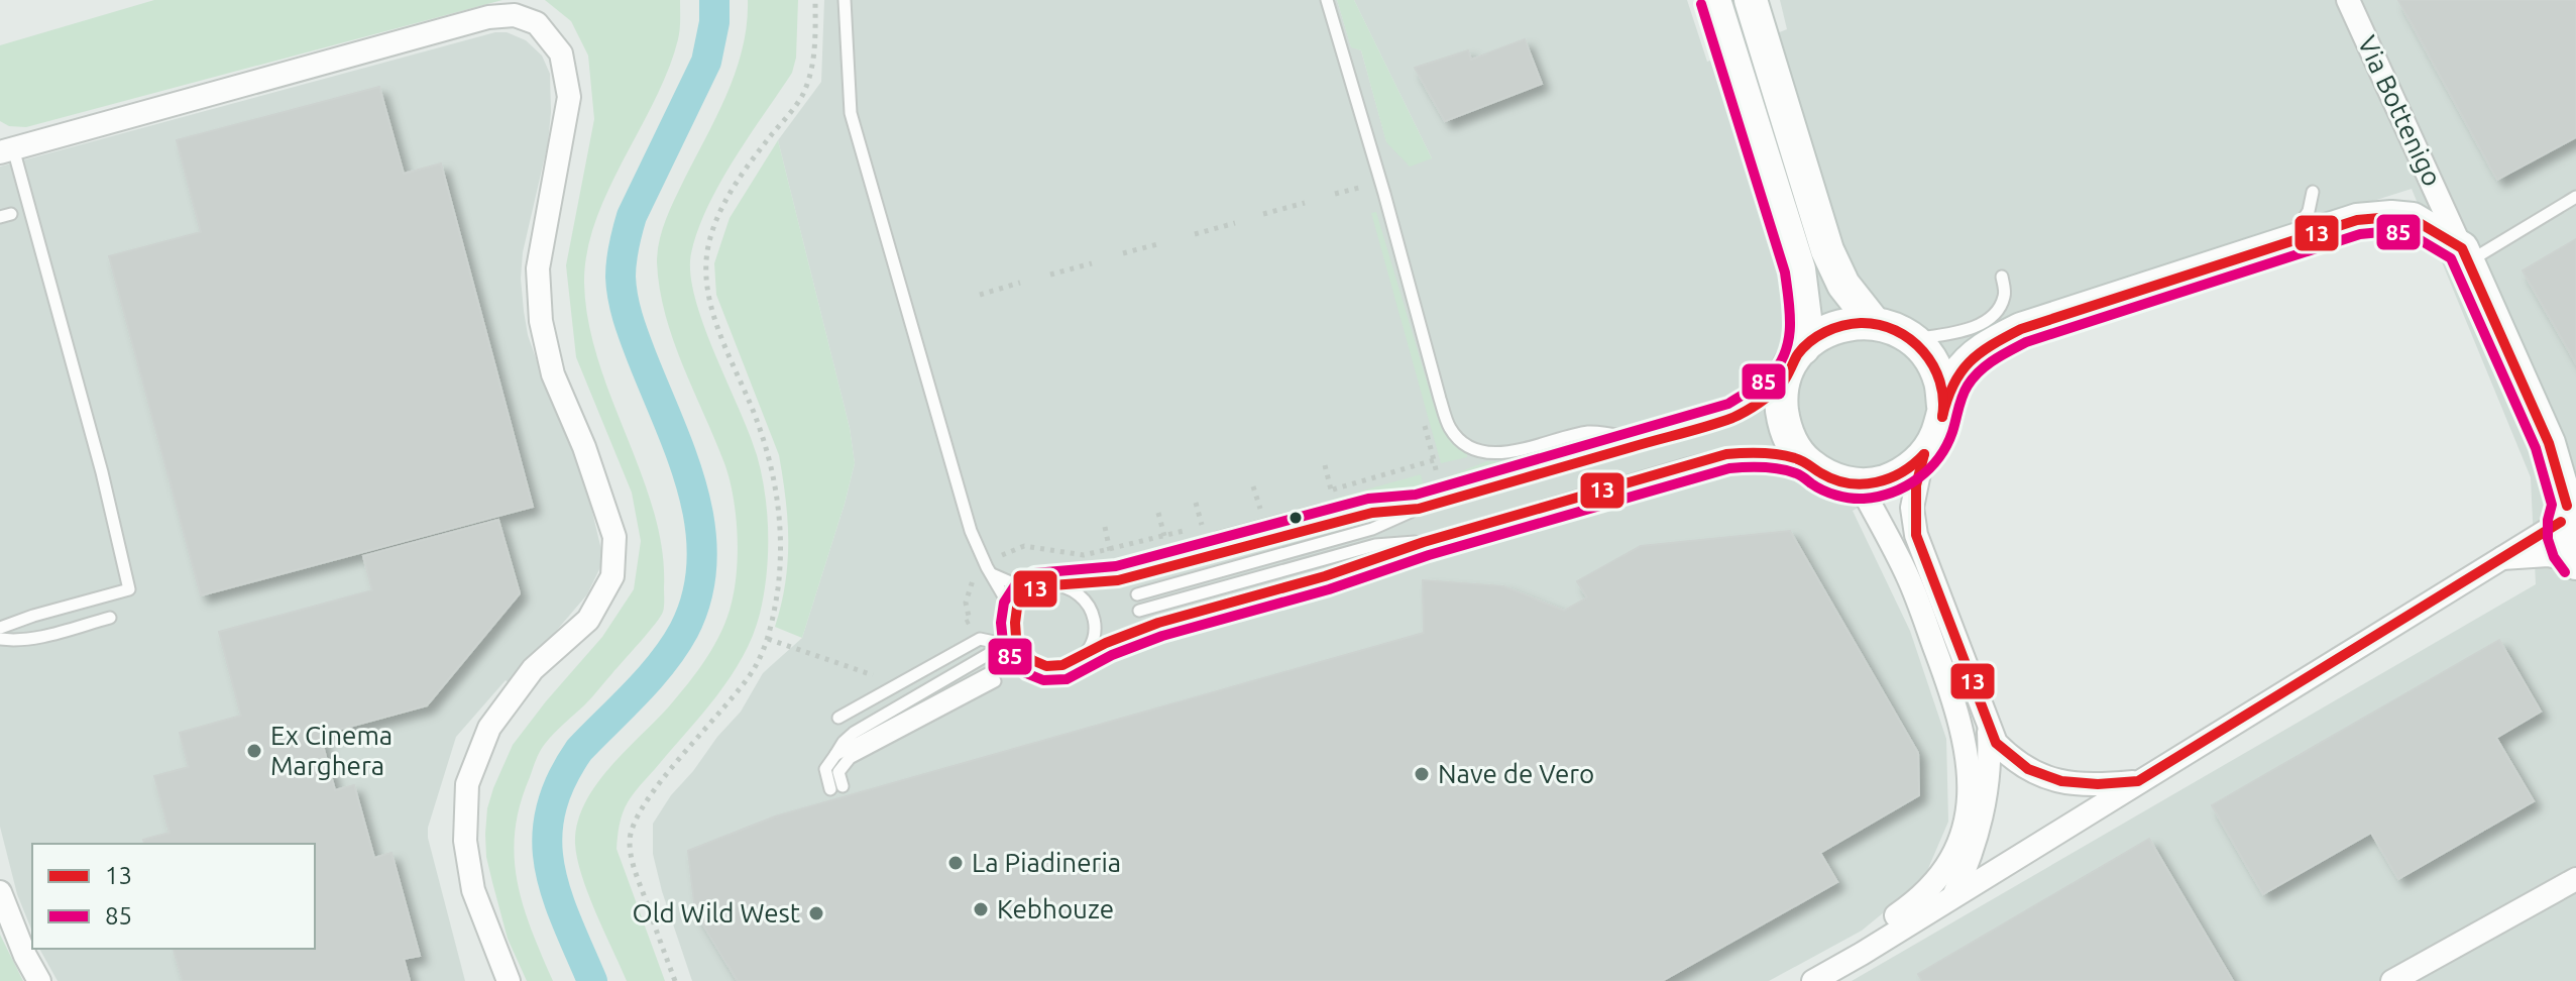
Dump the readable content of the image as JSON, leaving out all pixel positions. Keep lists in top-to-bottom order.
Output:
{
  "streets": {
    "street": ["Via Bottenigo"]
  },
  "places": [
    "Ex Cinema Marghera",
    "Nave de Vero",
    "La Piadineria",
    "Kebhouze",
    "Old Wild West"
  ],
  "lines": ["transit line 85", "transit line 13"],
  "legend": ["13", "85"]
}
